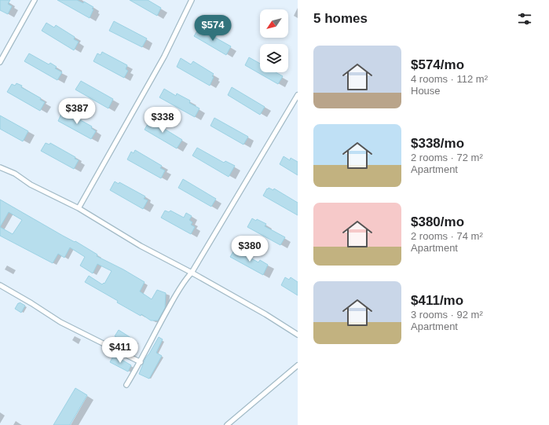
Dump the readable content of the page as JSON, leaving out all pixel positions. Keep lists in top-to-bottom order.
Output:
{
  "north": "bottom left",
  "page": {
    "heading": "5 homes",
    "price": [
      "$574",
      "$387",
      "$338",
      "$380",
      "$411"
    ],
    "list": [
      {
        "name": "$574/mo",
        "note": "4 rooms · 112 m² · House"
      },
      {
        "name": "$338/mo",
        "note": "2 rooms · 72 m² · Apartment"
      },
      {
        "name": "$380/mo",
        "note": "2 rooms · 74 m² · Apartment"
      },
      {
        "name": "$411/mo",
        "note": "3 rooms · 92 m² · Apartment"
      }
    ]
  }
}
